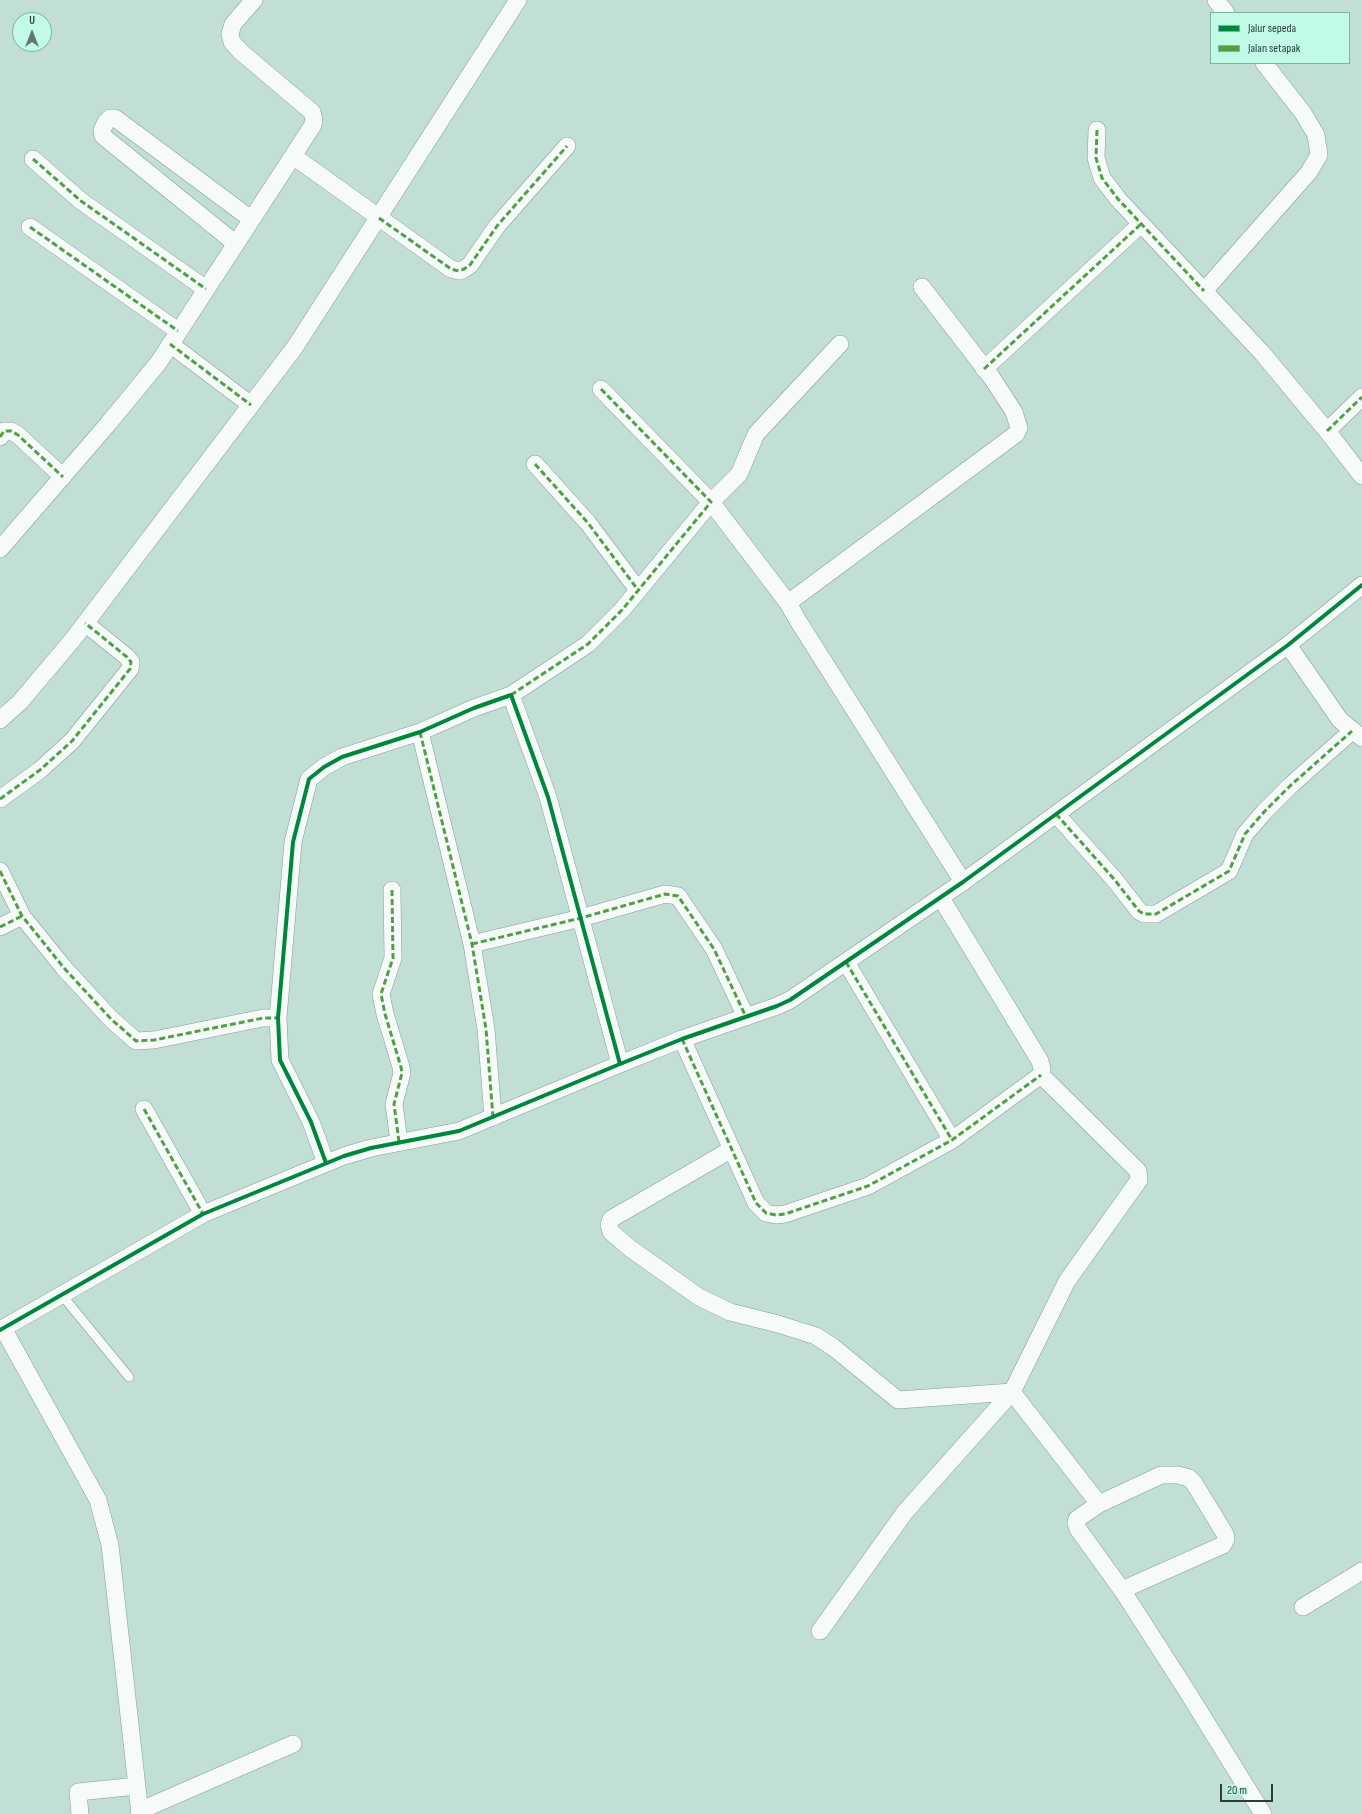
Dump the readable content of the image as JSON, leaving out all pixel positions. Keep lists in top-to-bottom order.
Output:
{
  "legend": ["Jalur sepeda", "Jalan setapak"],
  "scale_bar": "20 m",
  "north": "top"
}
